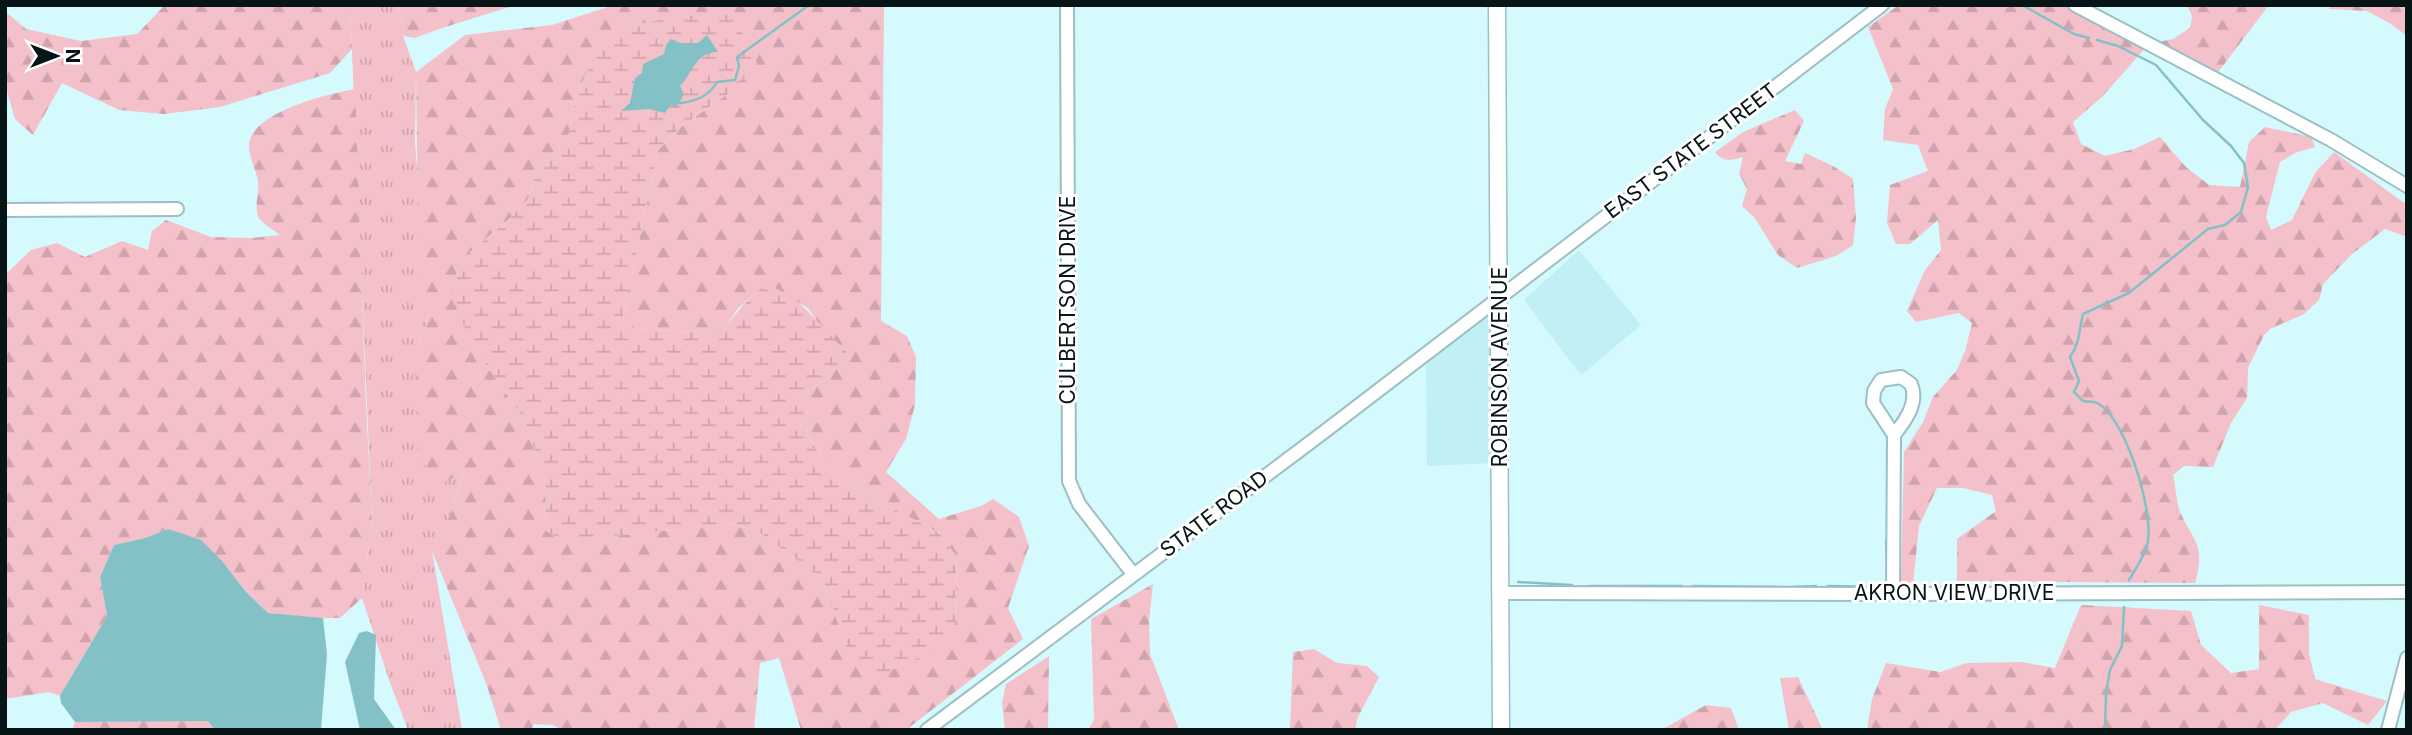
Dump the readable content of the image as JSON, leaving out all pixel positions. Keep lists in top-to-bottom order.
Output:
{
  "streets": {
    "main road": ["ROBINSON AVENUE"],
    "street": [
      "EAST STATE STREET",
      "CULBERTSON DRIVE",
      "STATE ROAD",
      "AKRON VIEW DRIVE"
    ]
  },
  "crossings": [
    ["EAST STATE STREET", "ROBINSON AVENUE"],
    ["EAST STATE STREET", "STATE ROAD"],
    ["CULBERTSON DRIVE", "STATE ROAD"],
    ["ROBINSON AVENUE", "STATE ROAD"],
    ["ROBINSON AVENUE", "AKRON VIEW DRIVE"]
  ],
  "north": "right"
}
